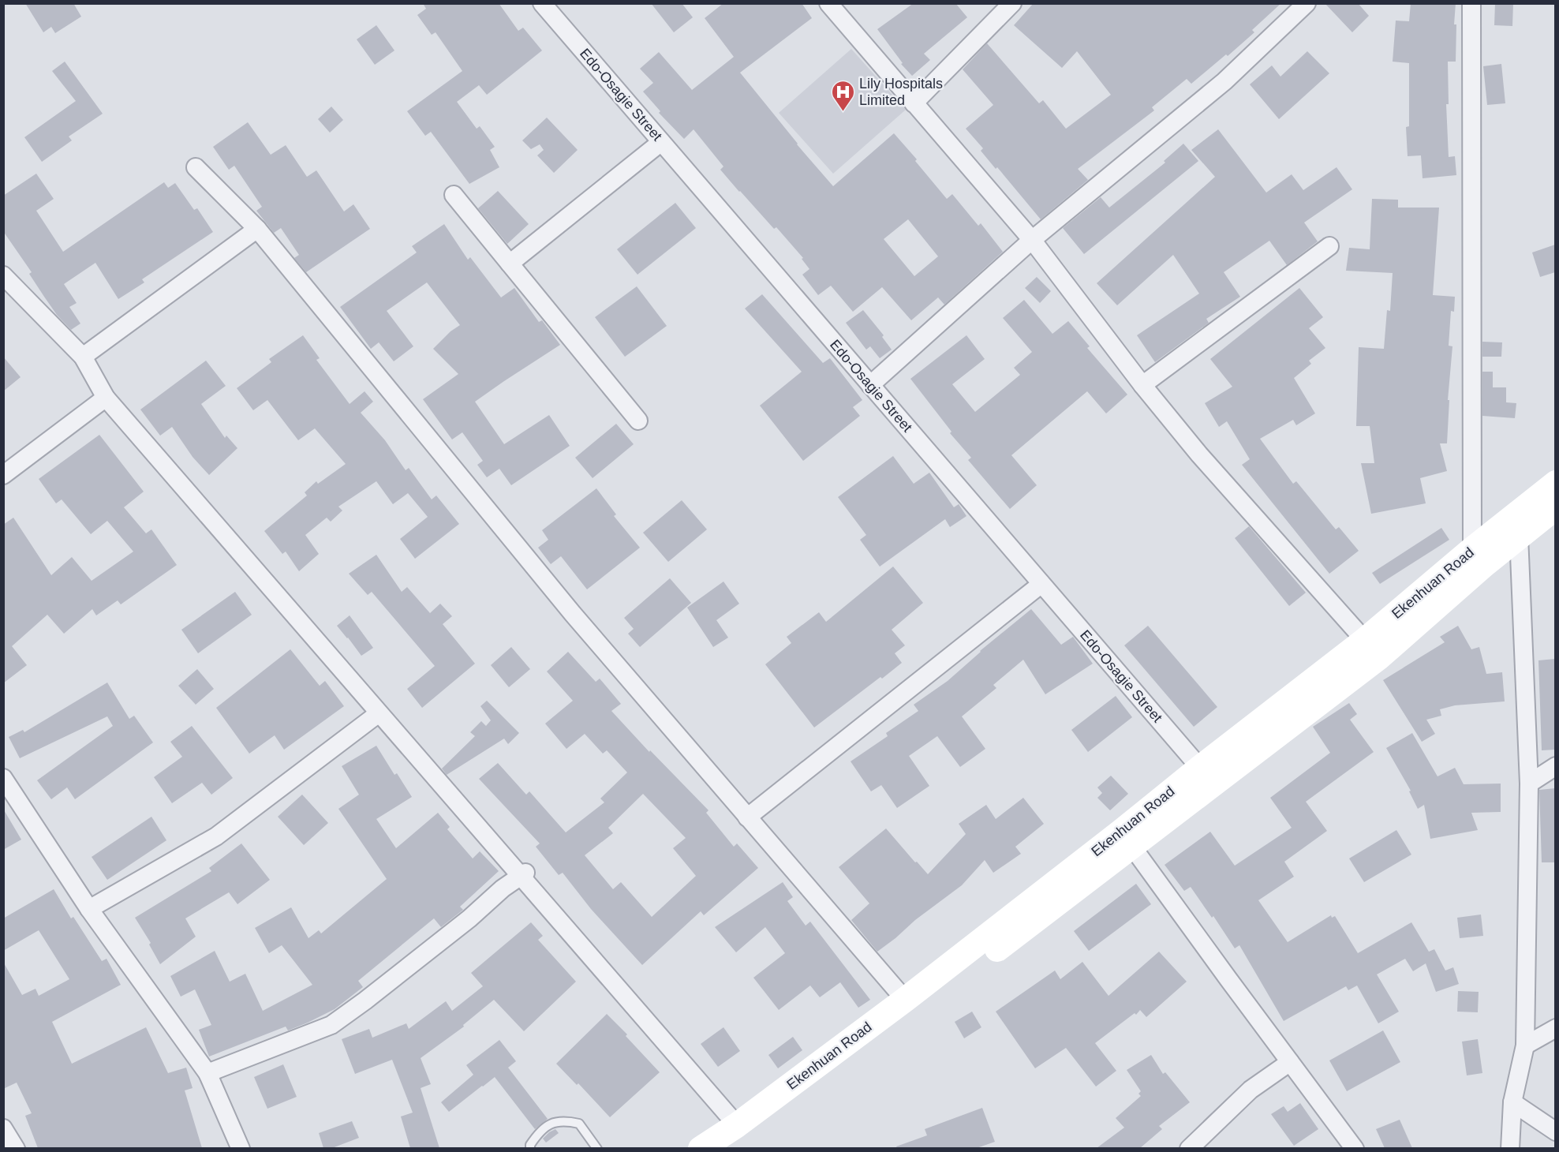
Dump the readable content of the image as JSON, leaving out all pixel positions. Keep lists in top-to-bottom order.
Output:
{
  "streets": {
    "main road": ["Ekenhuan Road"],
    "street": ["Edo-Osagie Street"]
  },
  "crossings": [
    ["Edo-Osagie Street", "Ekenhuan Road"]
  ],
  "places": {
    "hospital": ["Lily Hospitals Limited"]
  }
}
